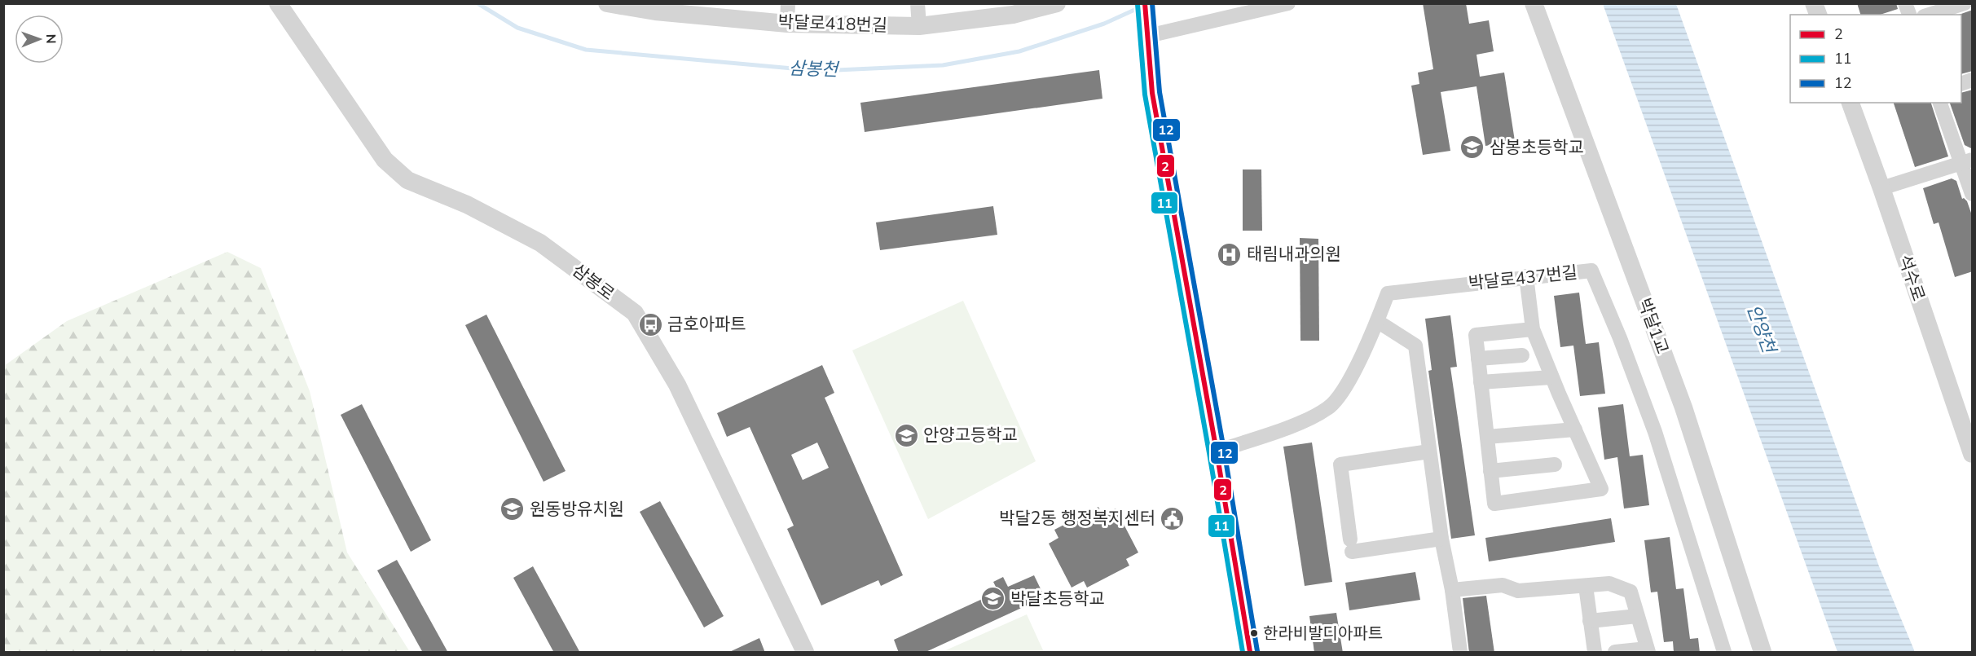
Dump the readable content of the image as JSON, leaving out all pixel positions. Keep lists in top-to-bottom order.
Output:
{
  "streets": {
    "street": [
      "박달로418번길",
      "박달로437번길",
      "석수로",
      "삼봉로",
      "박달1교"
    ]
  },
  "water": ["삼봉천", "안양천"],
  "places": {
    "school or university": [
      "삼봉초등학교",
      "안양고등학교",
      "원동방유치원",
      "박달초등학교"
    ],
    "hospital": ["태림내과의원"],
    "bus stop": ["금호아파트"],
    "public building": ["박달2동 행정복지센터"],
    "other": ["한라비발디아파트"]
  },
  "lines": ["transit line 2", "transit line 12", "transit line 11"],
  "legend": ["2", "11", "12"],
  "north": "right"
}
